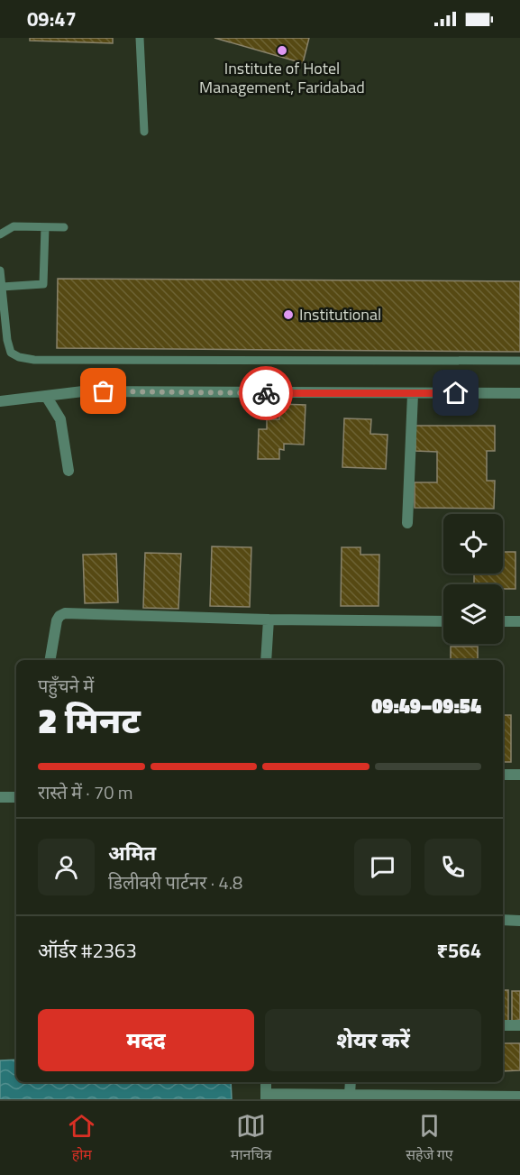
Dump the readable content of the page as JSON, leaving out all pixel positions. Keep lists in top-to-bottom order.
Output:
{
  "places": ["Institute of Hotel Management, Faridabad", "Institutional"],
  "page": {
    "status": "09:47",
    "heading": ["2 मिनट", "पहुँचने में", "09:49–09:54"],
    "panel": [
      "अमित",
      "डिलीवरी पार्टनर · 4.8",
      "ऑर्डर #2363",
      "₹564"
    ],
    "bar": "रास्ते में · 70 m",
    "buttons": ["मदद", "शेयर करें"],
    "tabs": ["होम", "मानचित्र", "सहेजे गए"]
  }
}
